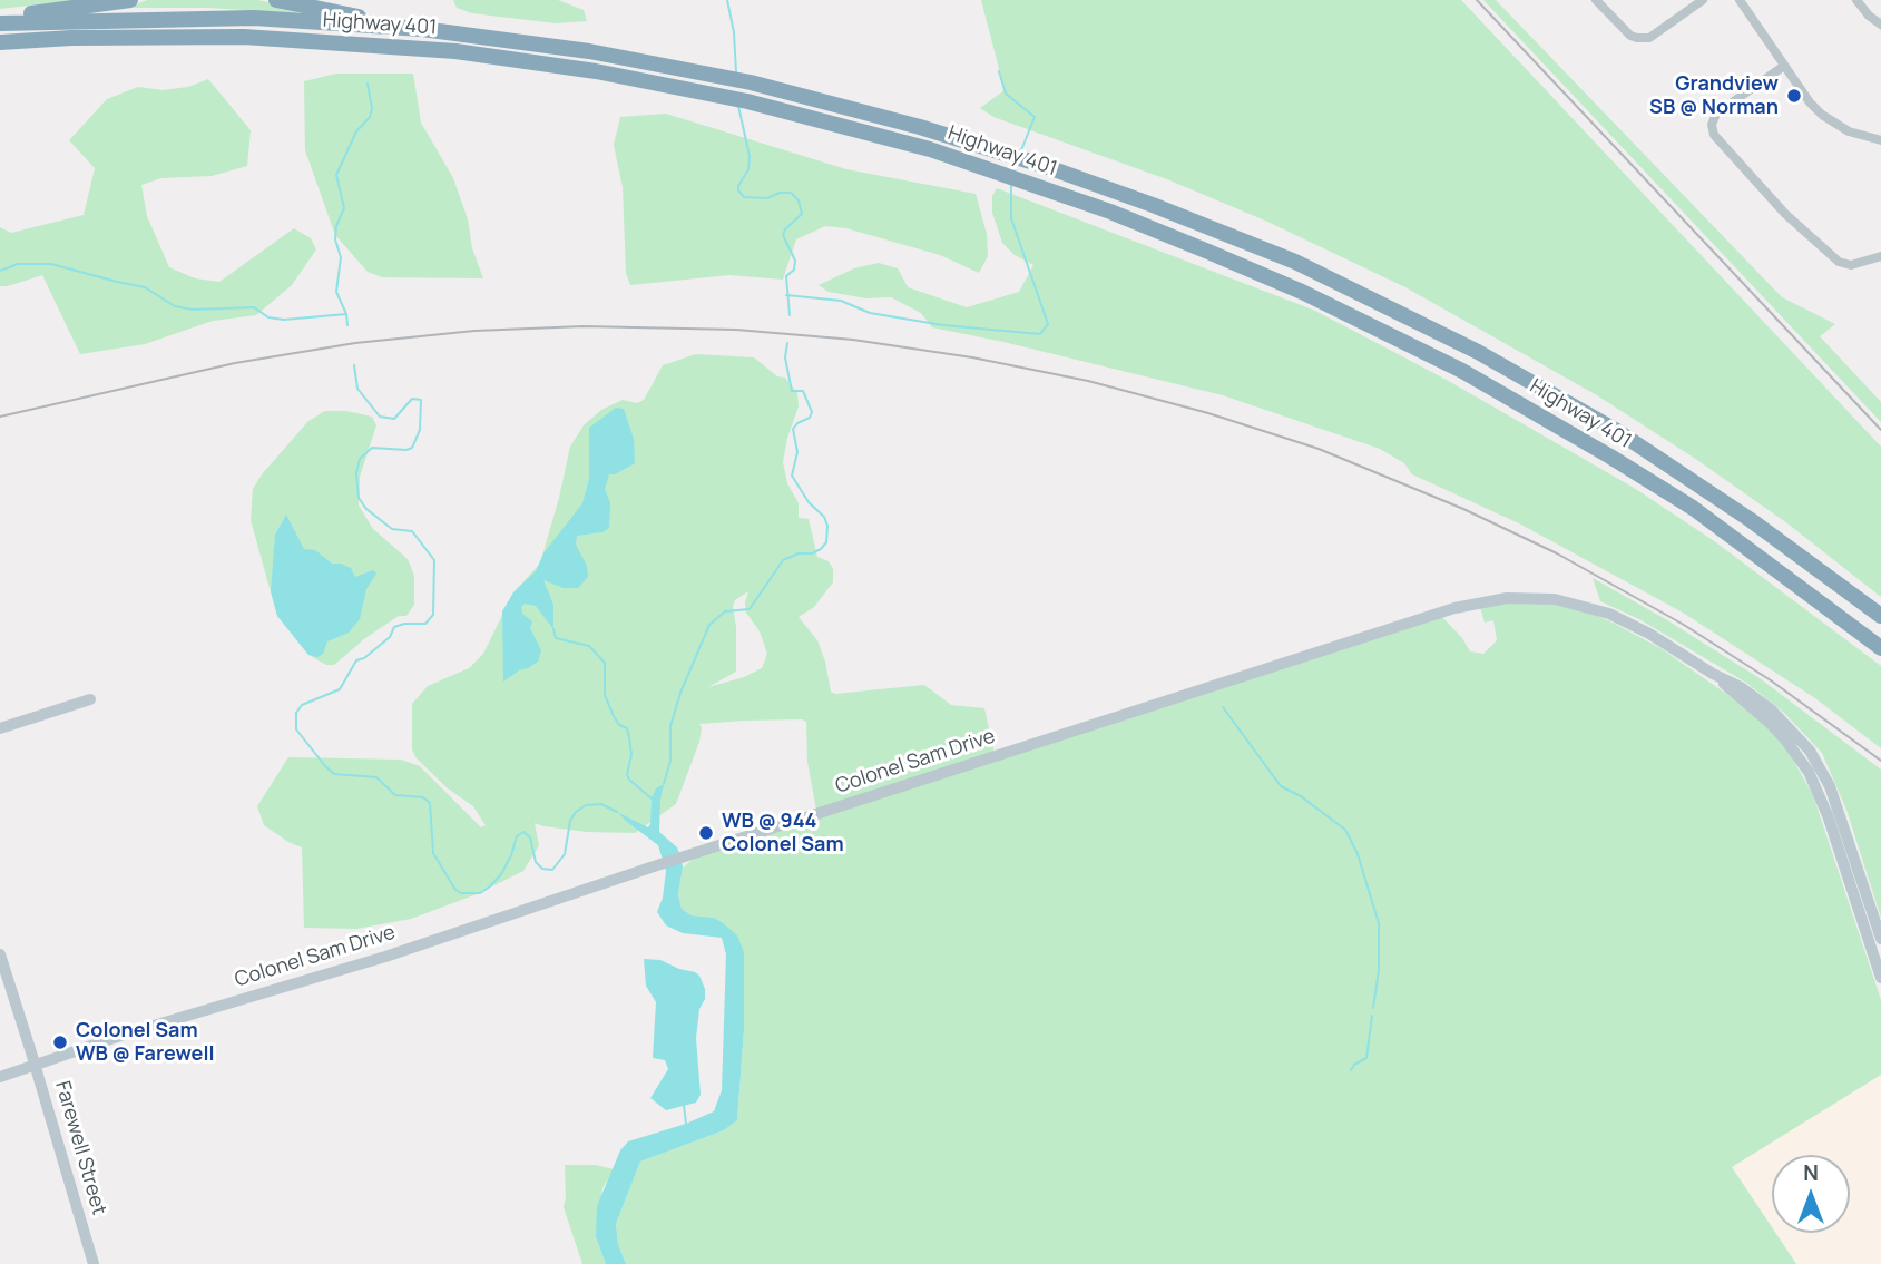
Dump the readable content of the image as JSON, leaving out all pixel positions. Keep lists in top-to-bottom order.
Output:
{
  "streets": {
    "highway": ["Highway 401"],
    "street": ["Colonel Sam Drive", "Farewell Street"]
  },
  "crossings": [
    ["Colonel Sam Drive", "Farewell Street"]
  ],
  "places": ["Grandview SB @ Norman", "WB @ 944 Colonel Sam", "Colonel Sam WB @ Farewell"],
  "north": "top"
}
